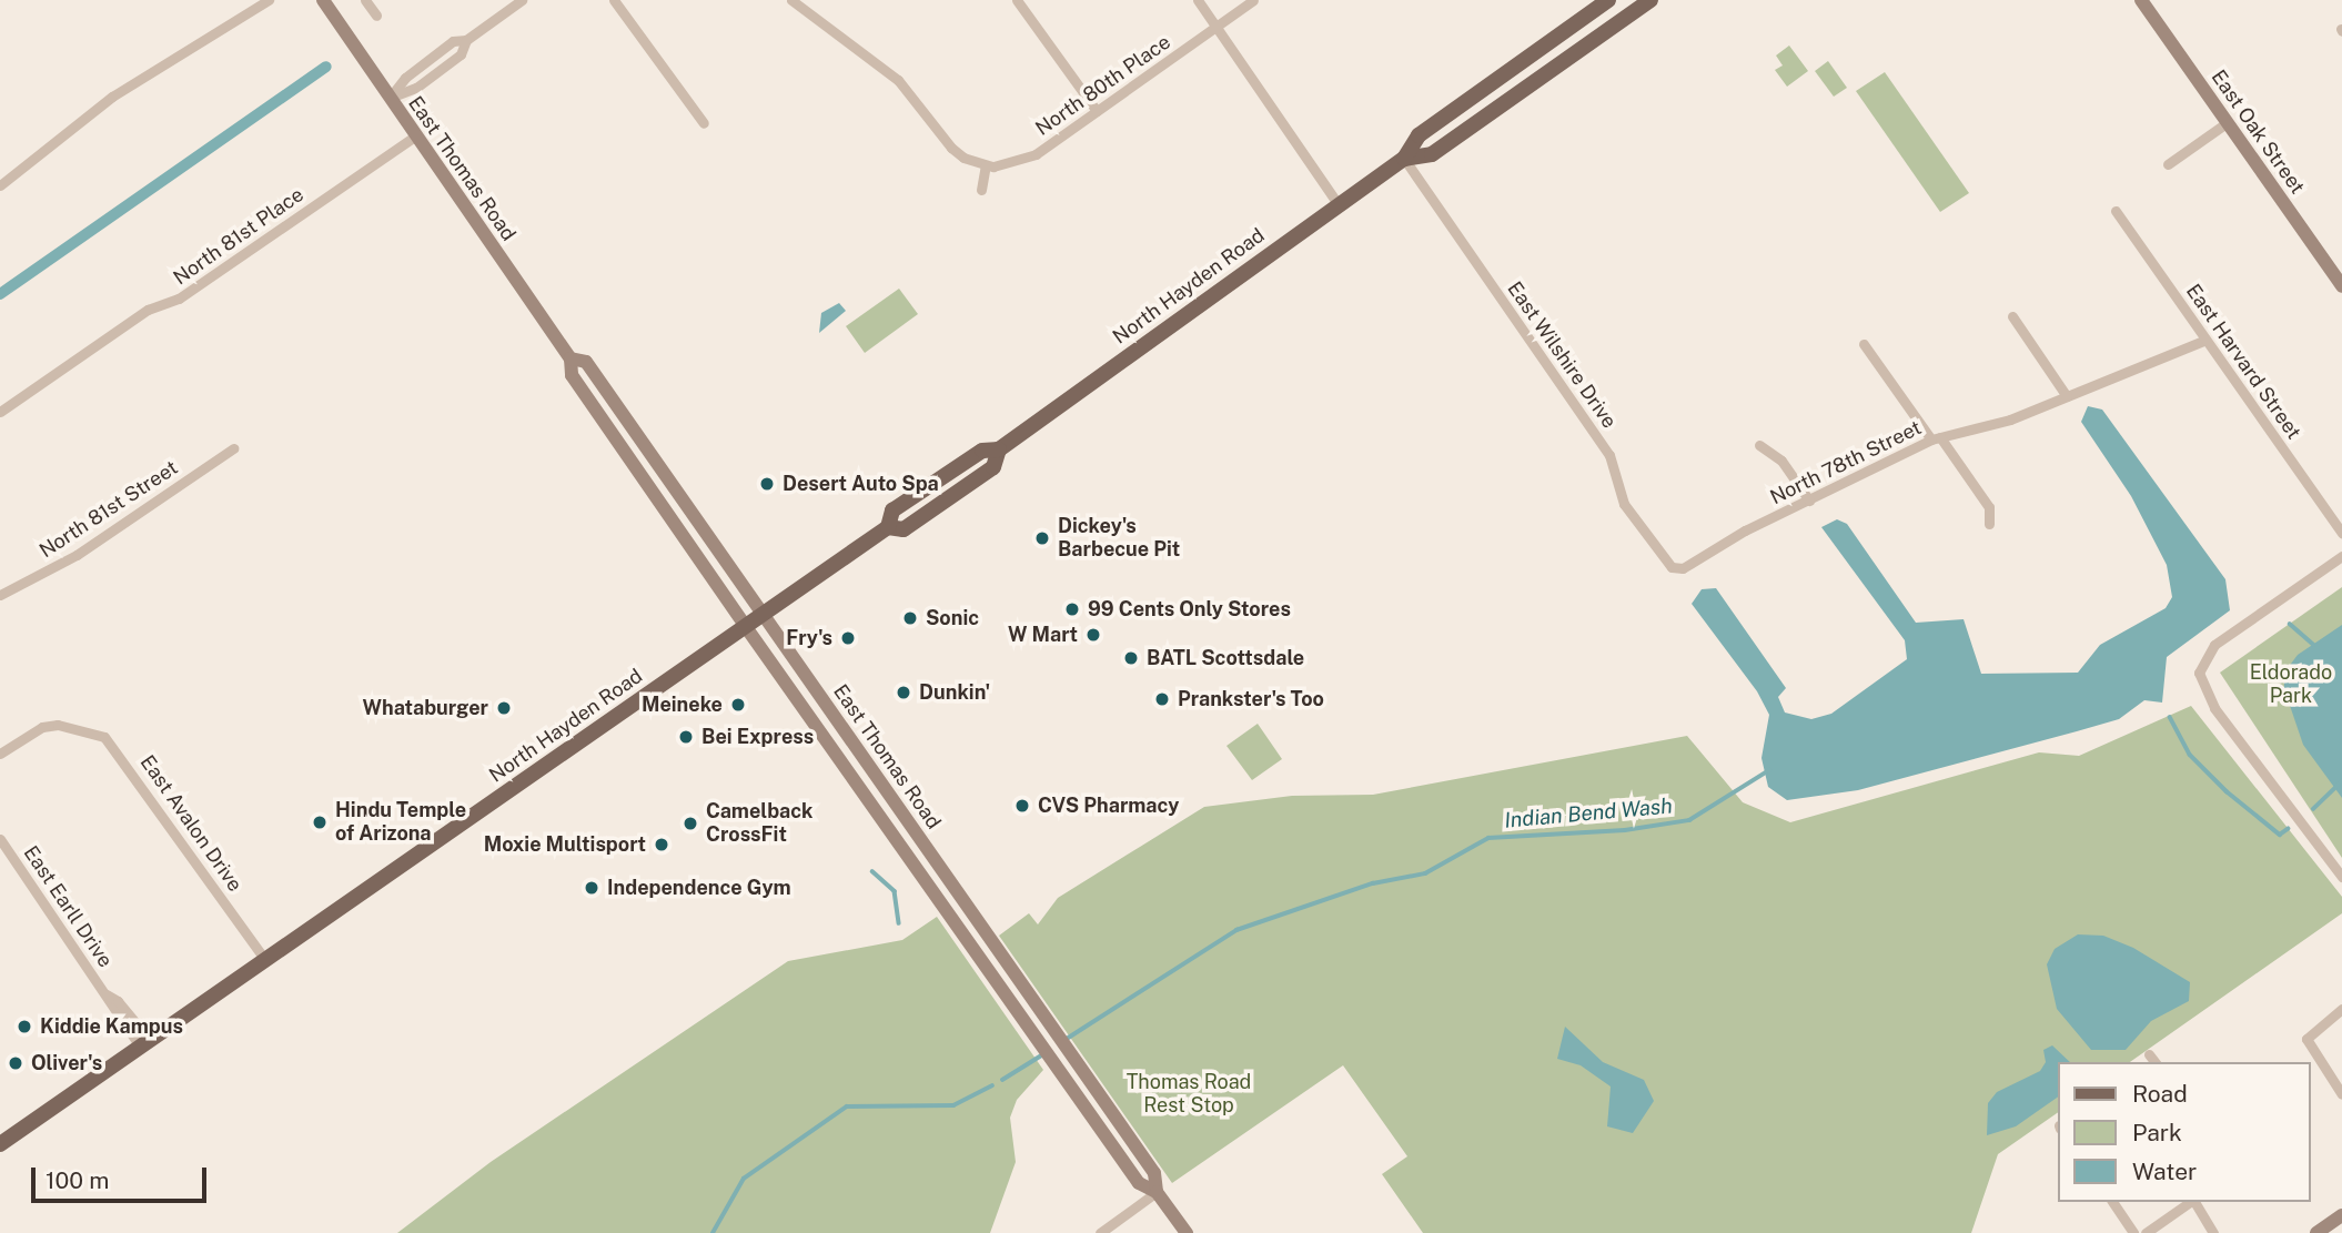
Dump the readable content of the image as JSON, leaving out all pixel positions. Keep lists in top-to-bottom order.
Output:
{
  "streets": {
    "main road": ["East Oak Street", "East Thomas Road", "North Hayden Road"],
    "street": [
      "North 80th Place",
      "North 81st Place",
      "East Wilshire Drive",
      "East Harvard Street",
      "North 78th Street",
      "North 81st Street",
      "East Avalon Drive",
      "East Earll Drive"
    ]
  },
  "crossings": [
    ["East Thomas Road", "North 81st Place"],
    ["East Thomas Road", "North Hayden Road"],
    ["North Hayden Road", "East Wilshire Drive"],
    ["North Hayden Road", "East Avalon Drive"],
    ["North Hayden Road", "East Earll Drive"],
    ["East Wilshire Drive", "North 78th Street"],
    ["East Harvard Street", "North 78th Street"]
  ],
  "water": ["Indian Bend Wash"],
  "parks": ["Eldorado Park", "Thomas Road Rest Stop"],
  "places": [
    "Desert Auto Spa",
    "Dickey's Barbecue Pit",
    "99 Cents Only Stores",
    "Sonic",
    "W Mart",
    "Fry's",
    "BATL Scottsdale",
    "Dunkin'",
    "Prankster's Too",
    "Meineke",
    "Whataburger",
    "Bei Express",
    "CVS Pharmacy",
    "Hindu Temple of Arizona",
    "Camelback CrossFit",
    "Moxie Multisport",
    "Independence Gym",
    "Kiddie Kampus",
    "Oliver's"
  ],
  "legend": ["Road", "Park", "Water"],
  "scale_bar": "100 m"
}
